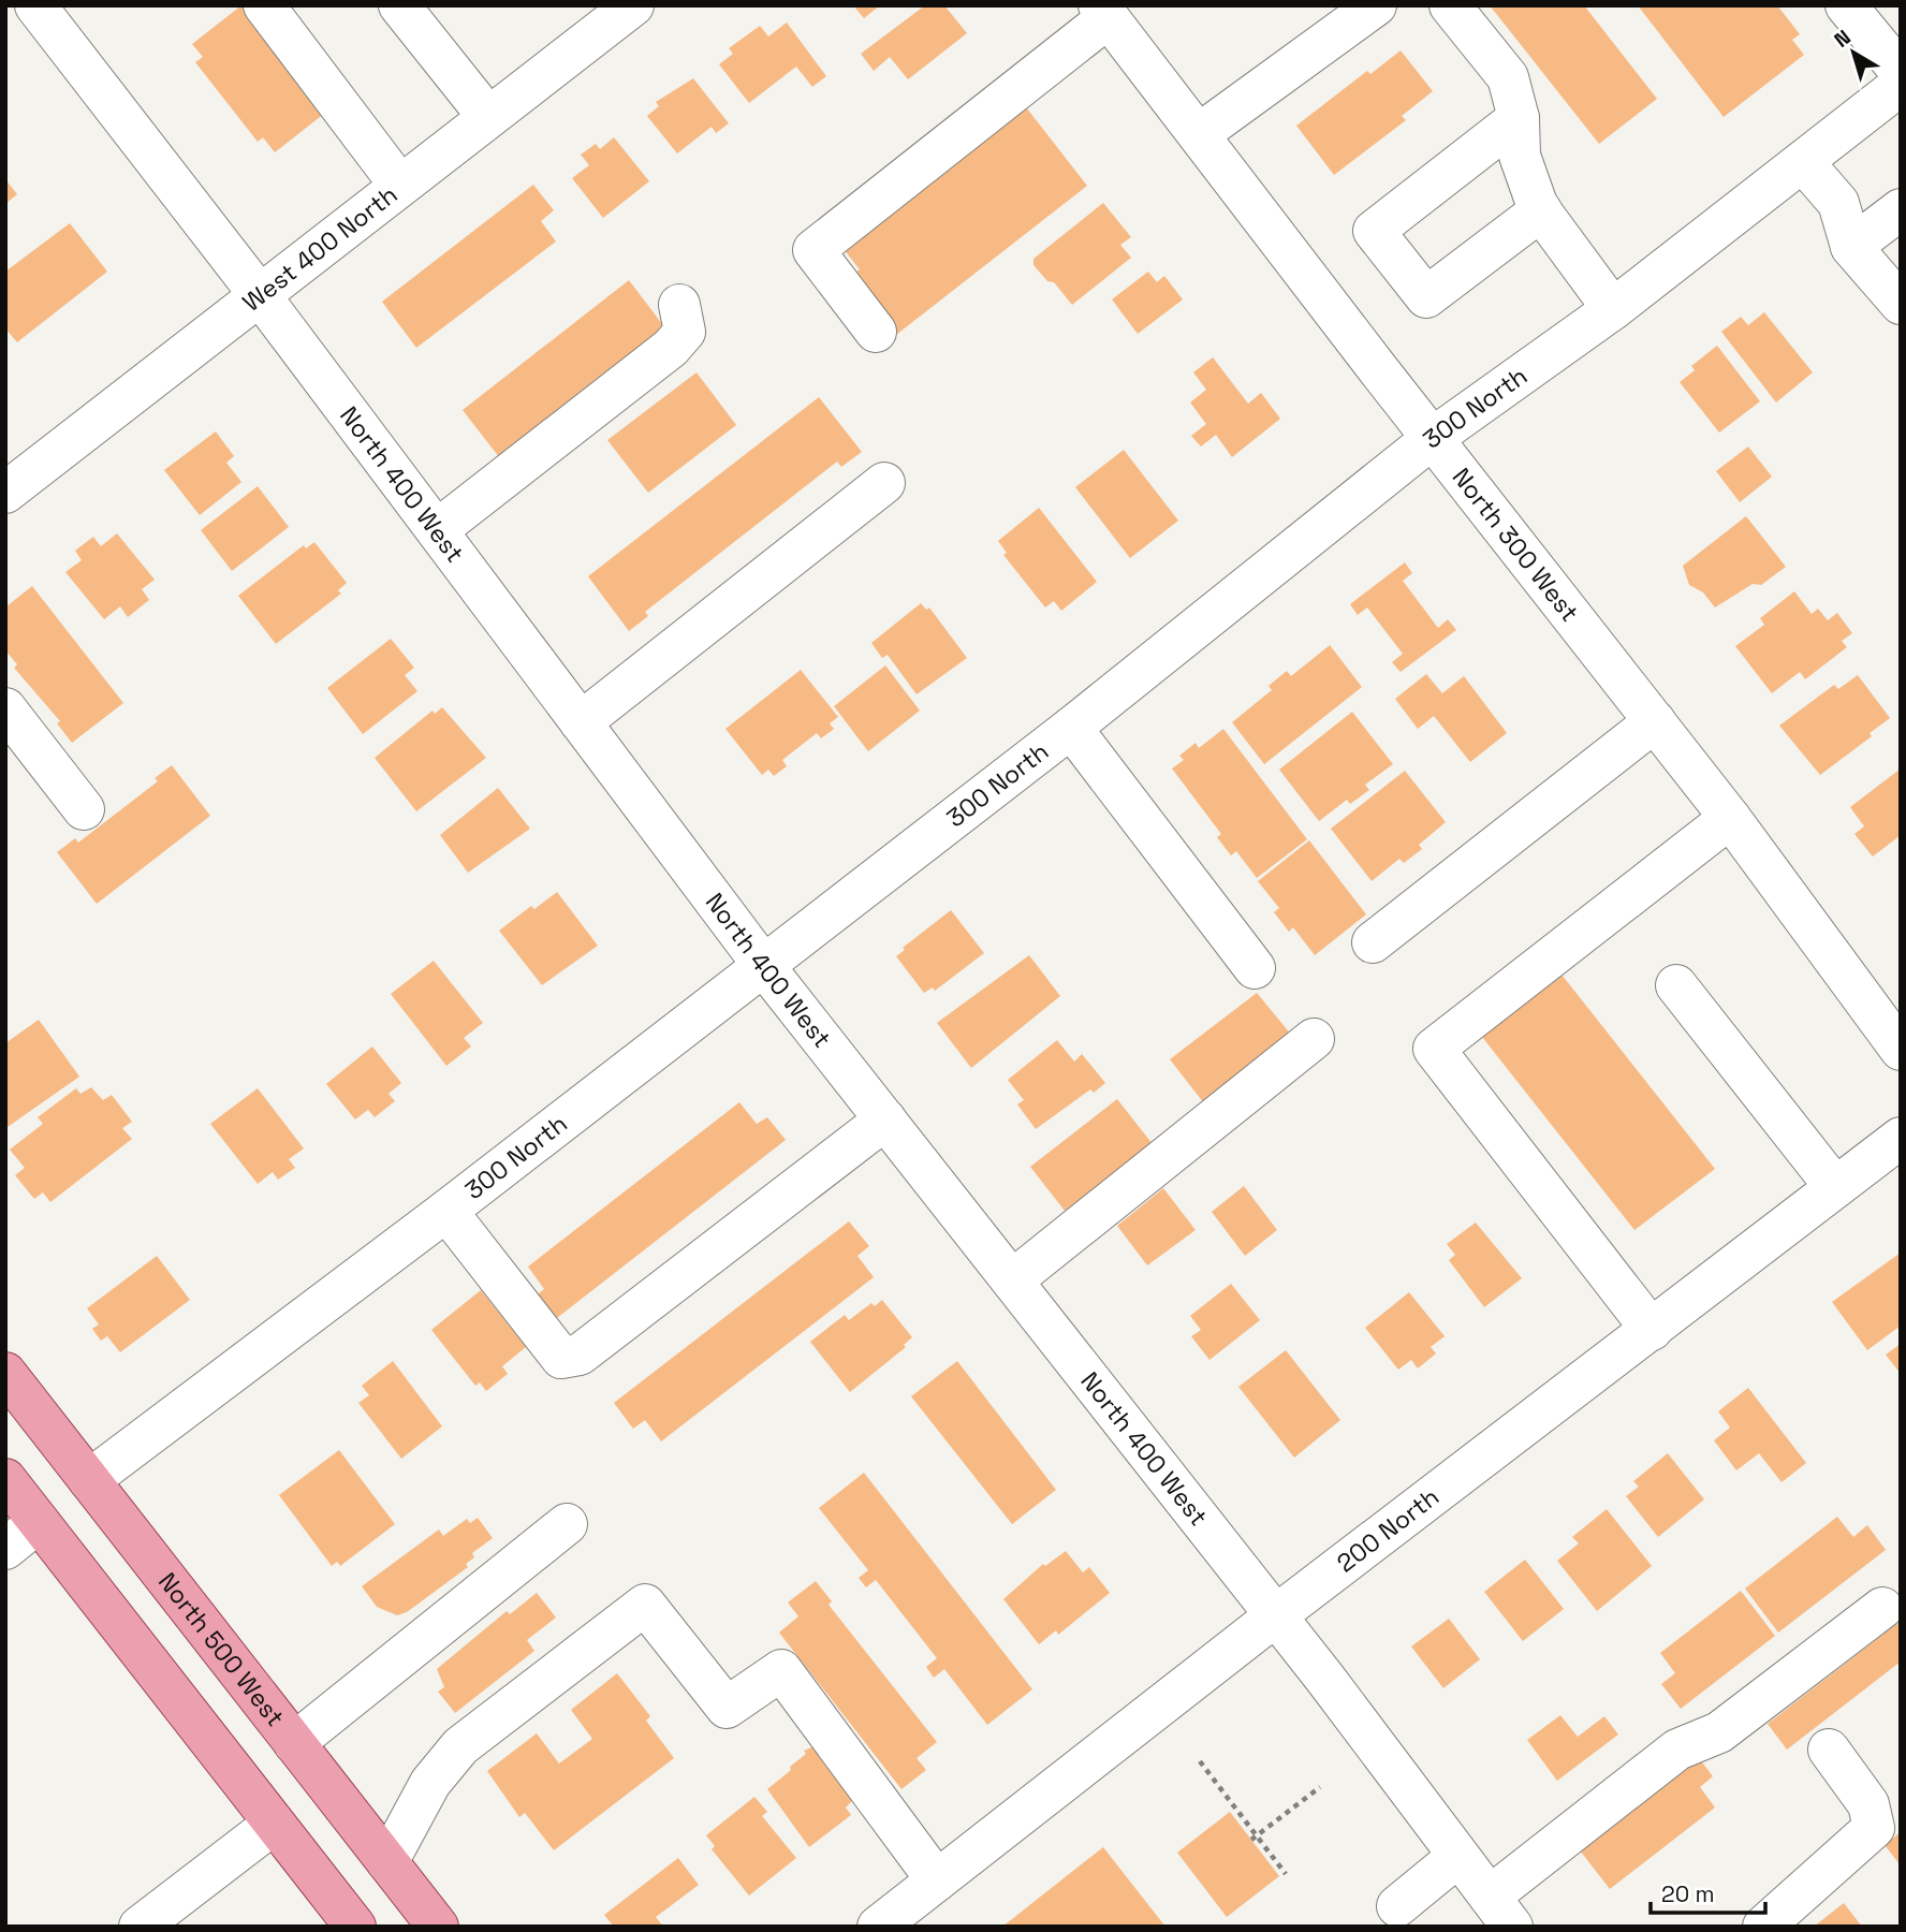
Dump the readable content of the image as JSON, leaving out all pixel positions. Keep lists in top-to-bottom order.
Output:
{
  "streets": {
    "main road": ["North 500 West"],
    "street": [
      "West 400 North",
      "300 North",
      "North 400 West",
      "North 300 West",
      "200 North"
    ]
  },
  "crossings": [
    ["West 400 North", "North 400 West"],
    ["300 North", "North 400 West"],
    ["300 North", "North 300 West"],
    ["300 North", "North 500 West"],
    ["North 400 West", "200 North"]
  ],
  "scale_bar": "20 m",
  "north": "top left"
}
